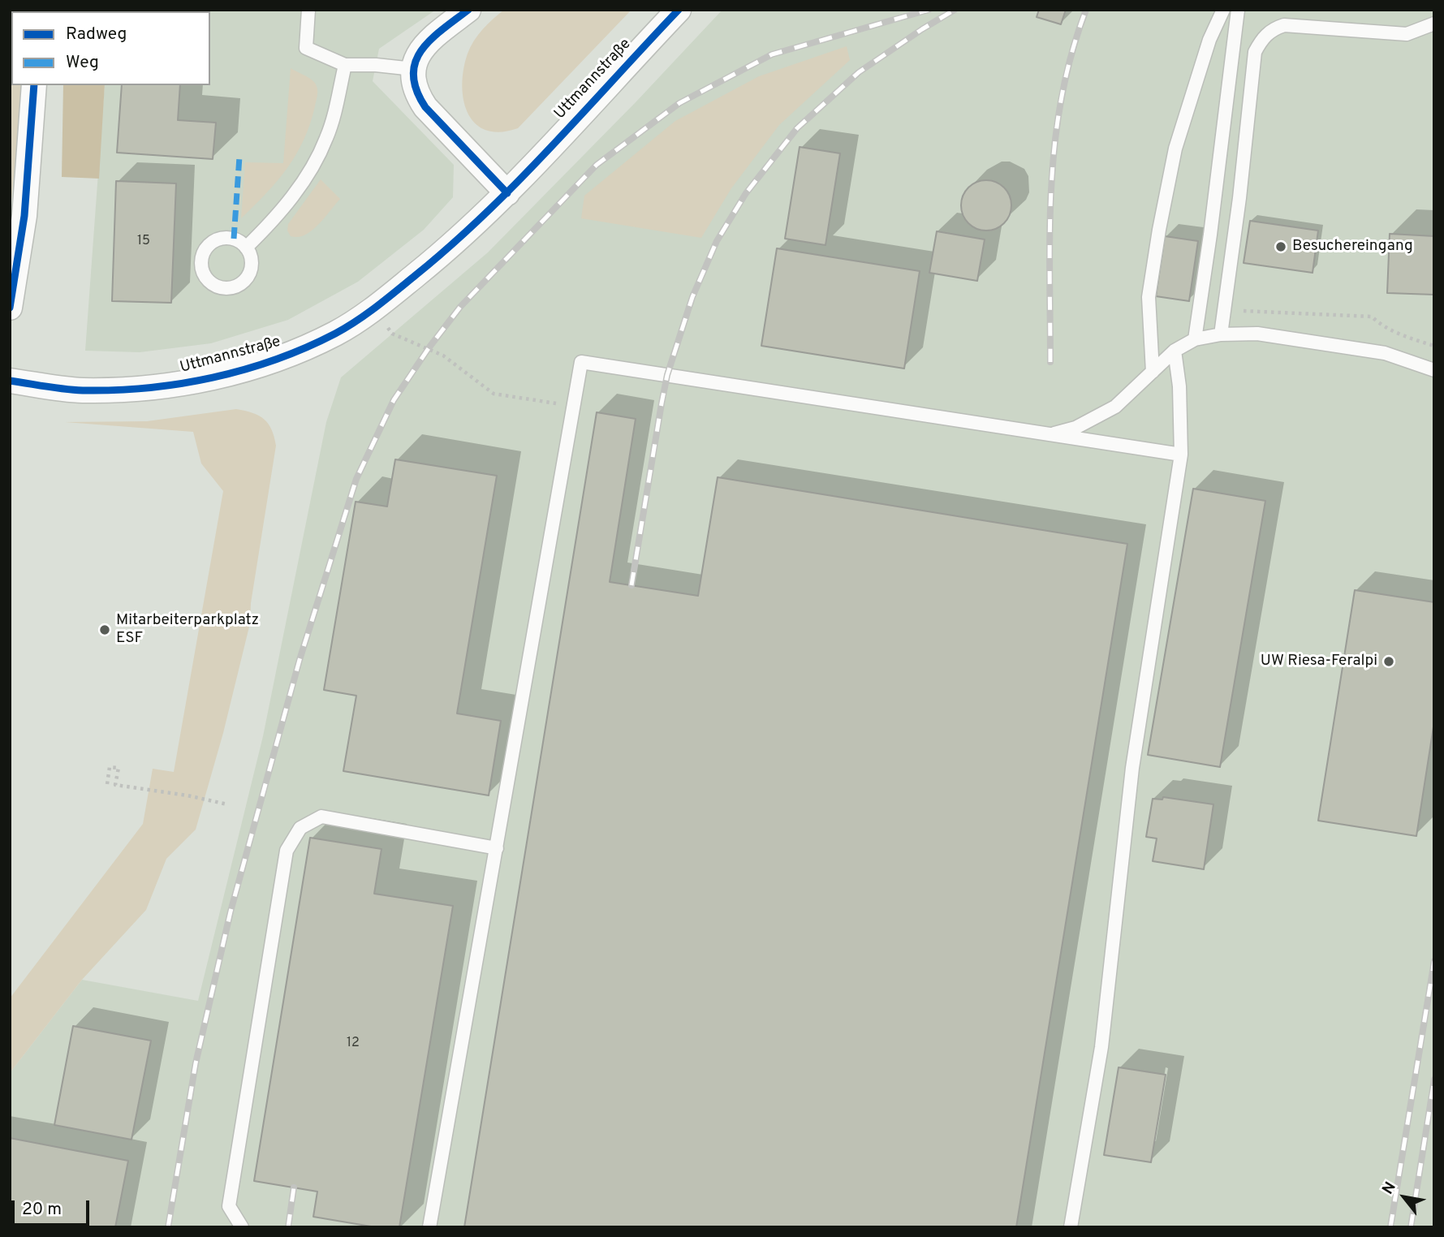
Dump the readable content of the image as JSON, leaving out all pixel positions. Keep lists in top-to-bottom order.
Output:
{
  "streets": {
    "street": ["Uttmannstraße"]
  },
  "places": ["Besuchereingang", "Mitarbeiterparkplatz ESF", "UW Riesa-Feralpi"],
  "house_numbers": ["15", "12"],
  "legend": ["Radweg", "Weg"],
  "scale_bar": "20 m",
  "north": "top left"
}
